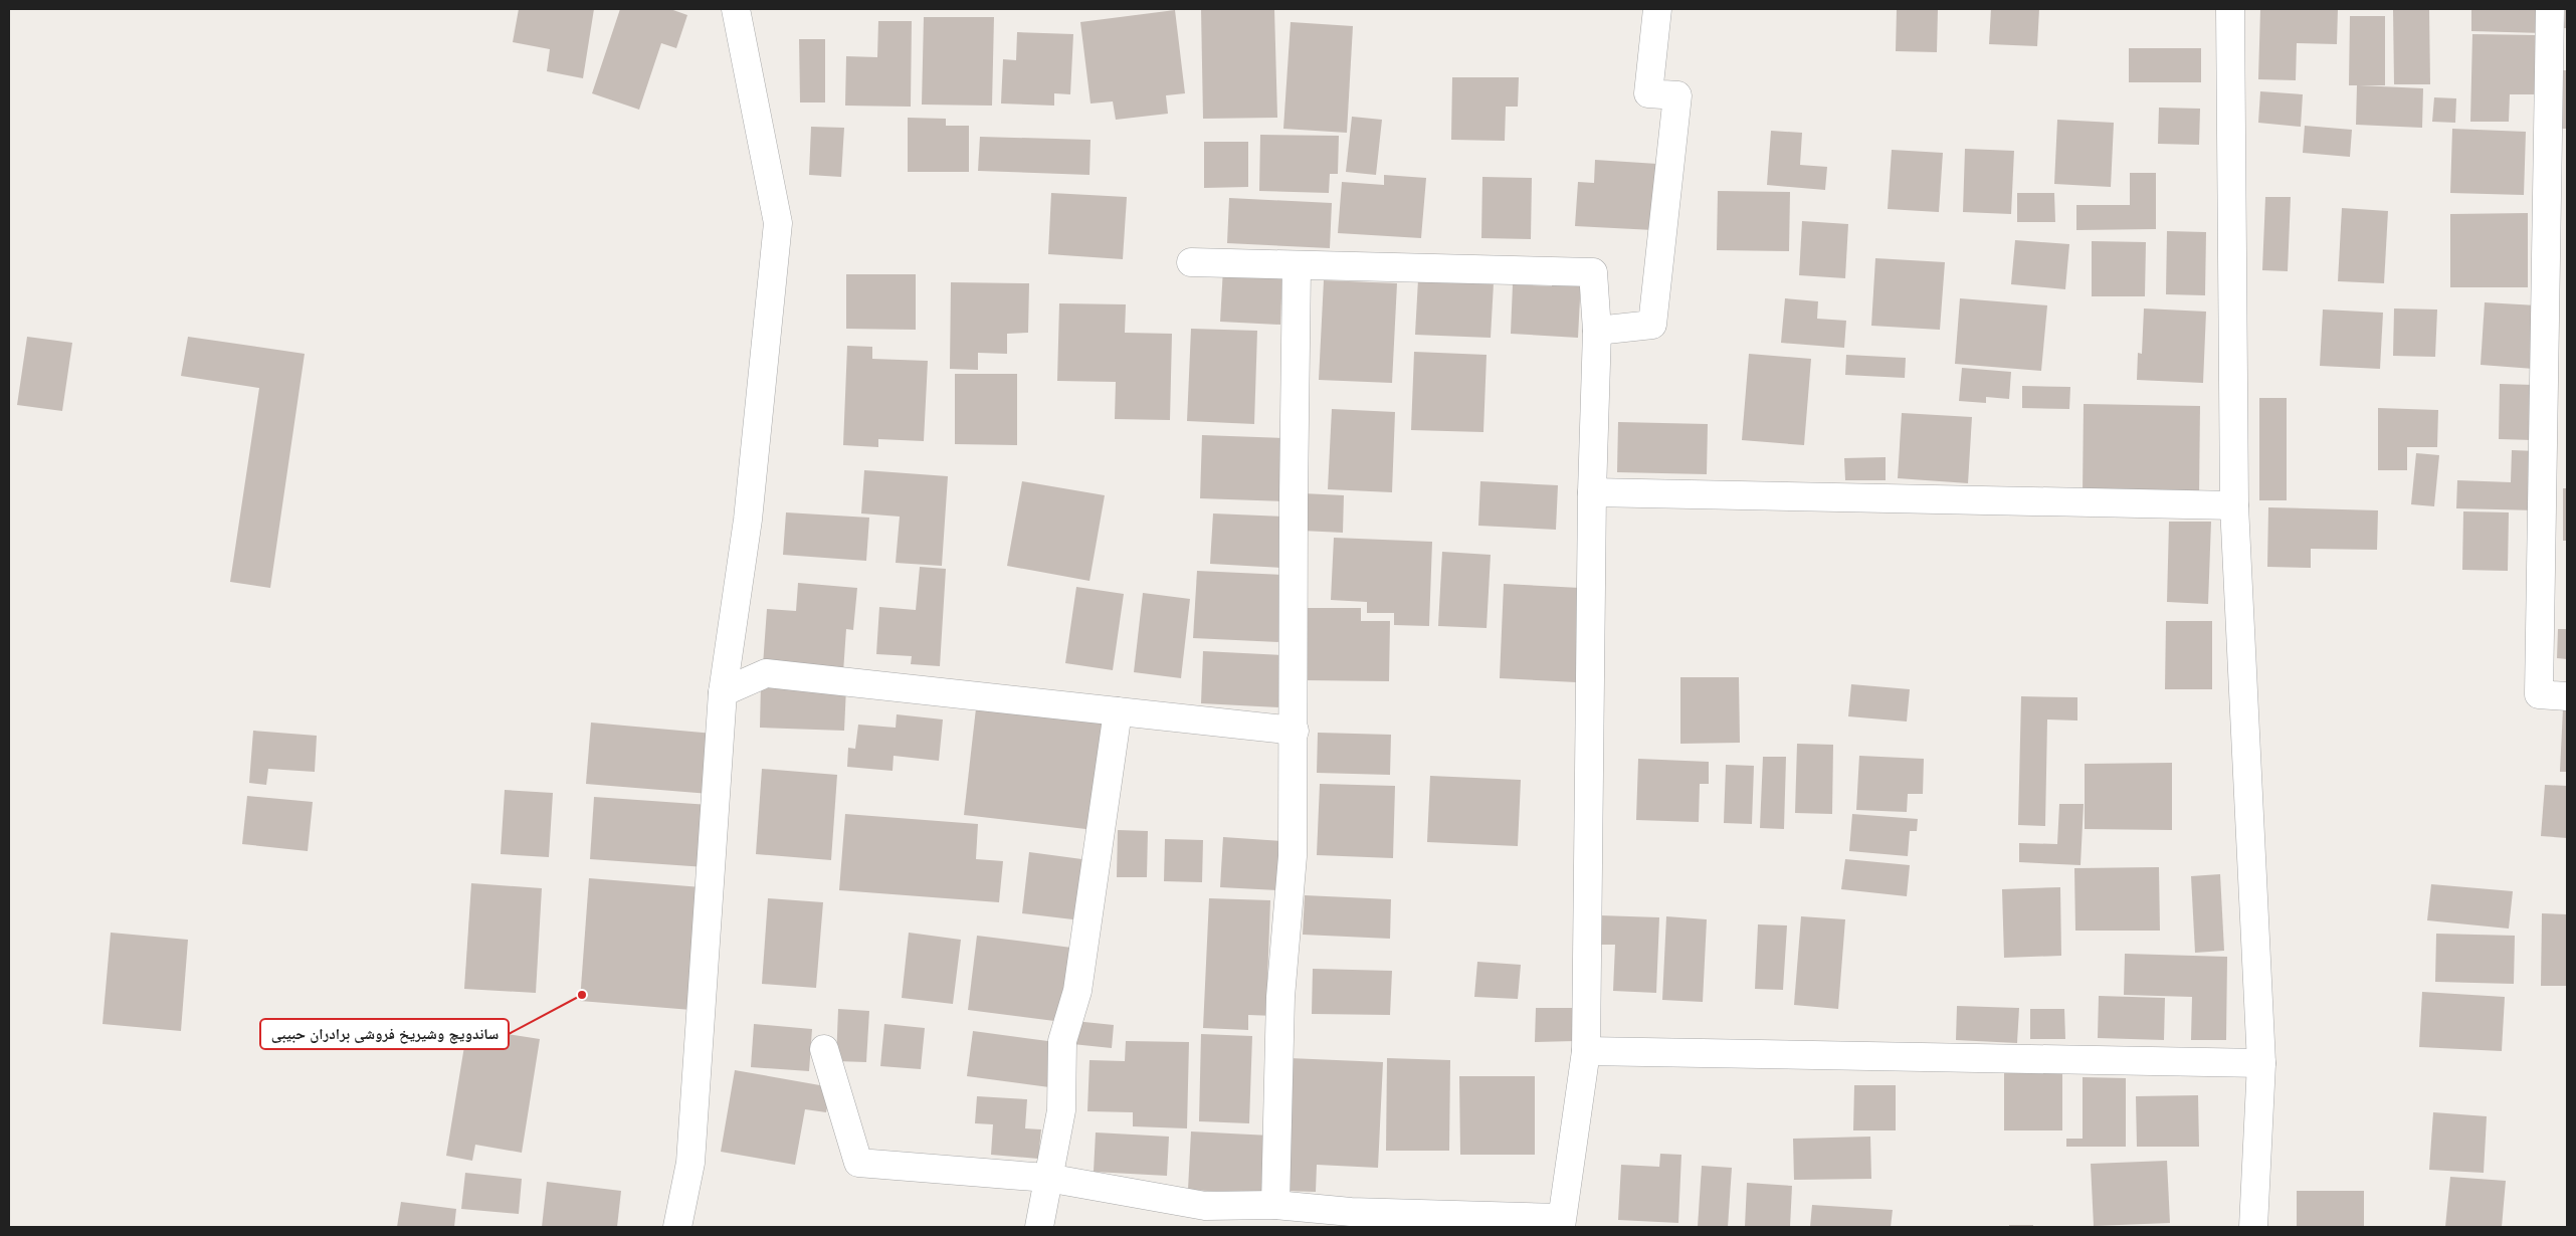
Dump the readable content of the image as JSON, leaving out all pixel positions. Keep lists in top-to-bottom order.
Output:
{
  "places": ["ساندویچ وشیریخ فروشی برادران حبیبی"]
}
